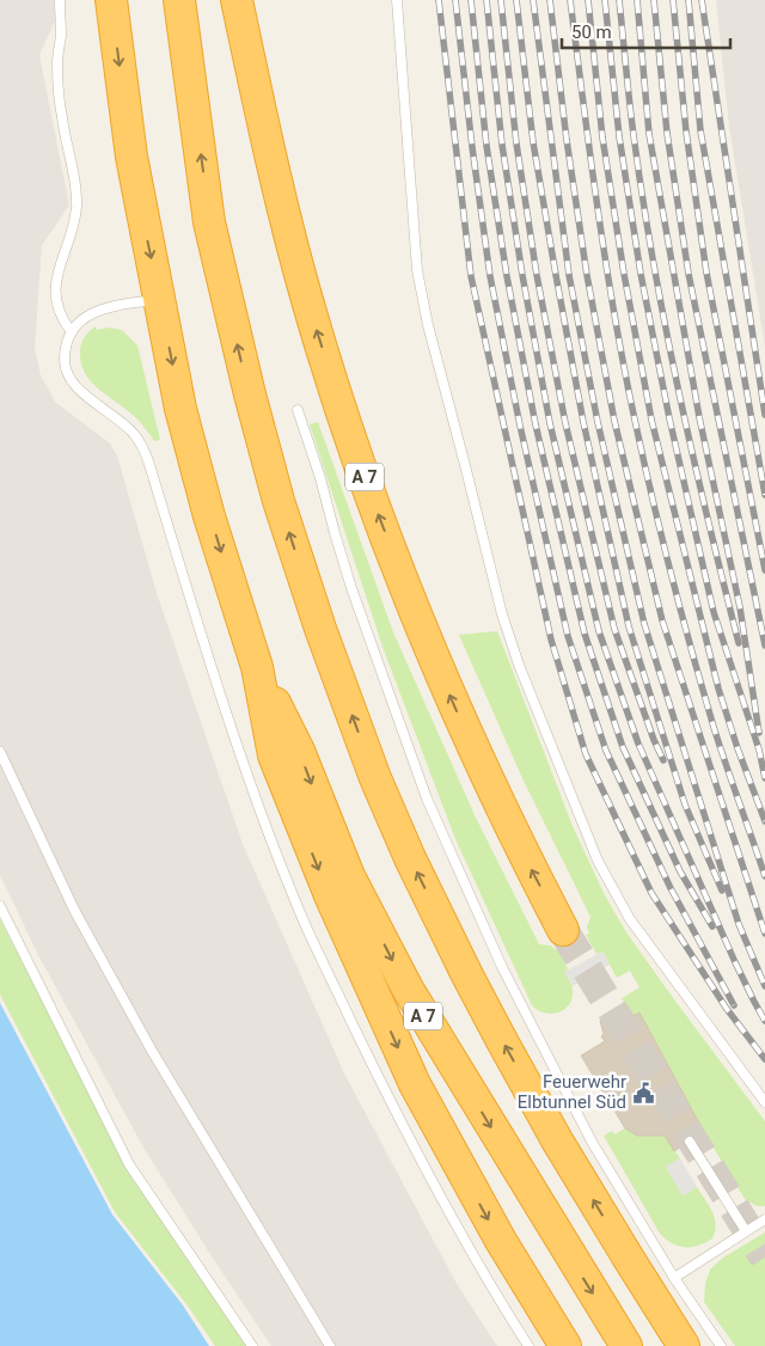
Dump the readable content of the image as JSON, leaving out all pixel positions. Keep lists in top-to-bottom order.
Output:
{
  "streets": {
    "highway": ["A 7"]
  },
  "places": {
    "public building": ["Feuerwehr Elbtunnel Süd"]
  },
  "scale_bar": "50 m"
}
